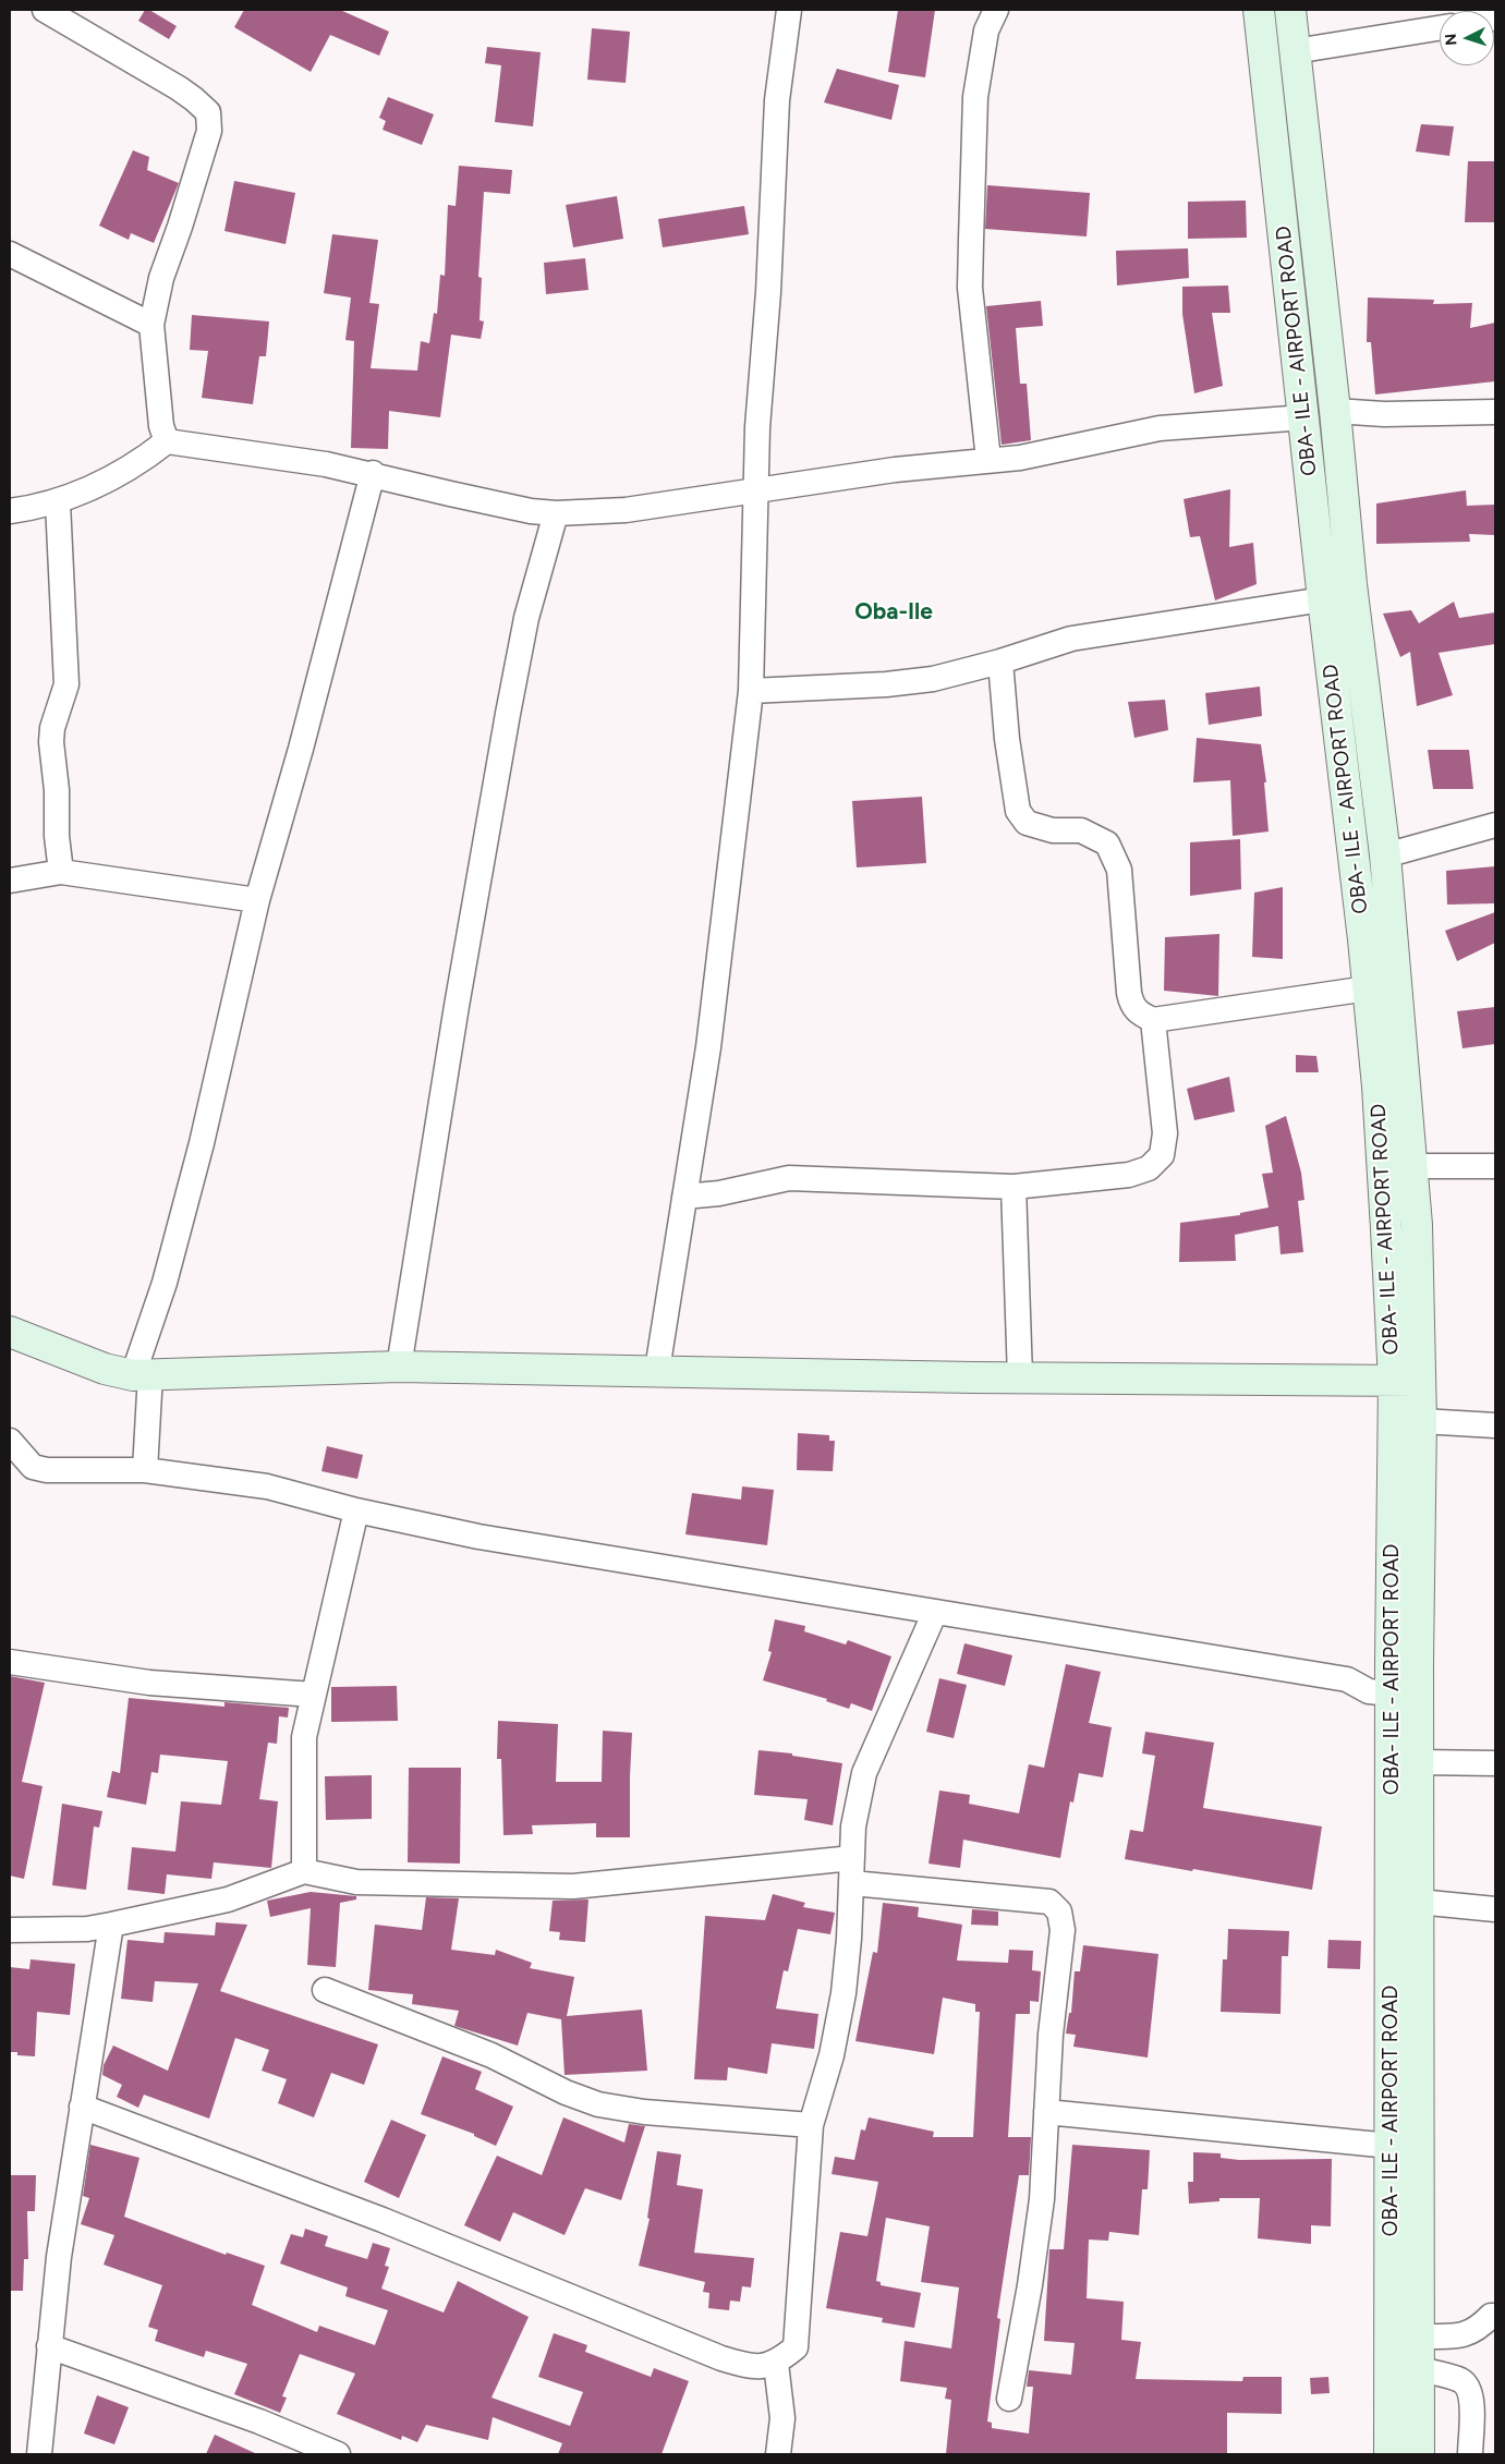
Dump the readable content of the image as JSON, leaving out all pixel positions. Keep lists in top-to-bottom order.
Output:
{
  "streets": {
    "main road": ["OBA- ILE - AIRPORT ROAD"]
  },
  "districts": ["Oba-Ile"],
  "north": "left"
}
